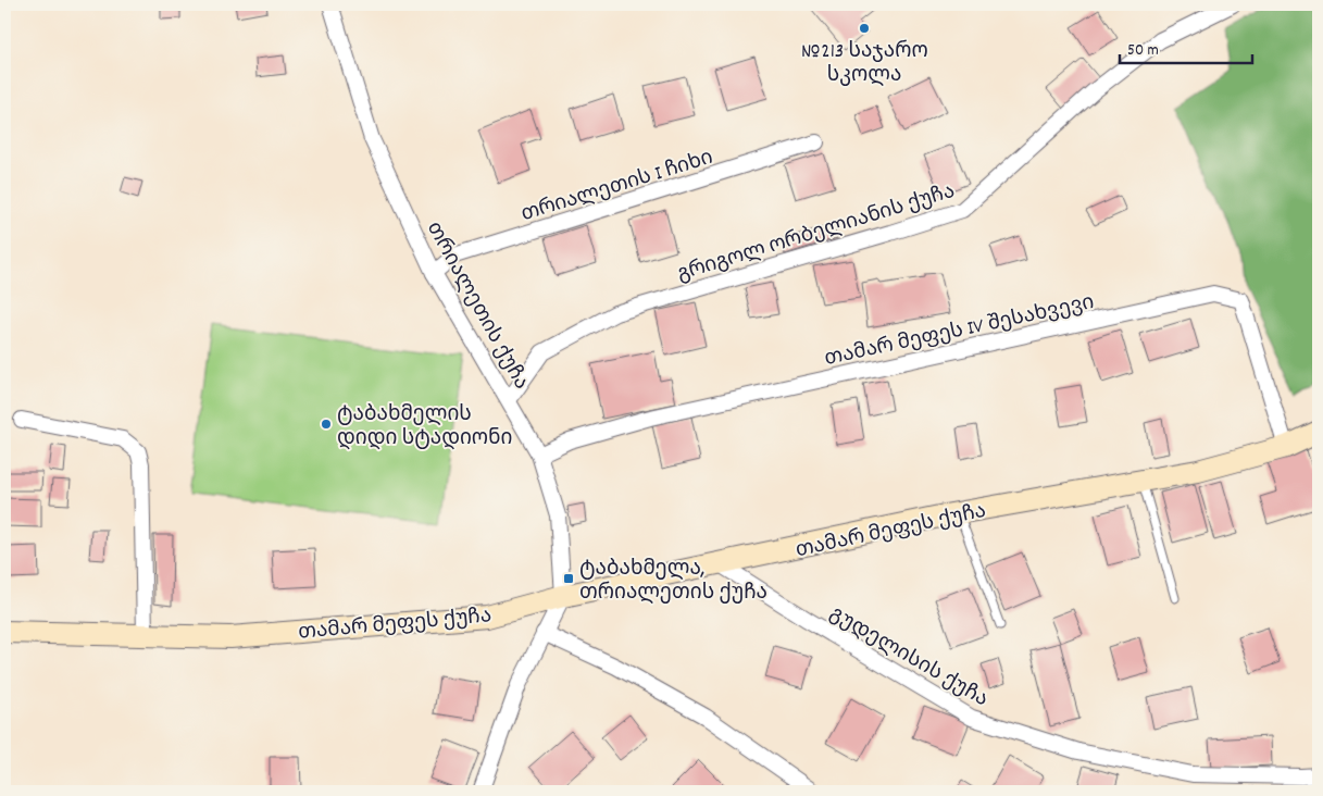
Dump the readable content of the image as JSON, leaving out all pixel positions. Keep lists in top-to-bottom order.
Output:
{
  "streets": {
    "street": [
      "თრიალეთის I ჩიხი",
      "გრიგოლ ორბელიანის ქუჩა",
      "თრიალეთის ქუჩა",
      "თამარ მეფეს IV შესახვევი",
      "თამარ მეფეს ქუჩა",
      "გუდელისის ქუჩა"
    ]
  },
  "crossings": [
    ["თრიალეთის I ჩიხი", "თრიალეთის ქუჩა"],
    ["გრიგოლ ორბელიანის ქუჩა", "თრიალეთის ქუჩა"],
    ["თრიალეთის ქუჩა", "თამარ მეფეს IV შესახვევი"],
    ["თრიალეთის ქუჩა", "თამარ მეფეს ქუჩა"],
    ["თამარ მეფეს IV შესახვევი", "თამარ მეფეს ქუჩა"],
    ["თამარ მეფეს ქუჩა", "გუდელისის ქუჩა"]
  ],
  "places": {
    "other": ["№213 საჯარო სკოლა", "ტაბახმელის დიდი სტადიონი"],
    "transit": ["ტაბახმელა, თრიალეთის ქუჩა"]
  },
  "scale_bar": "50 m"
}
